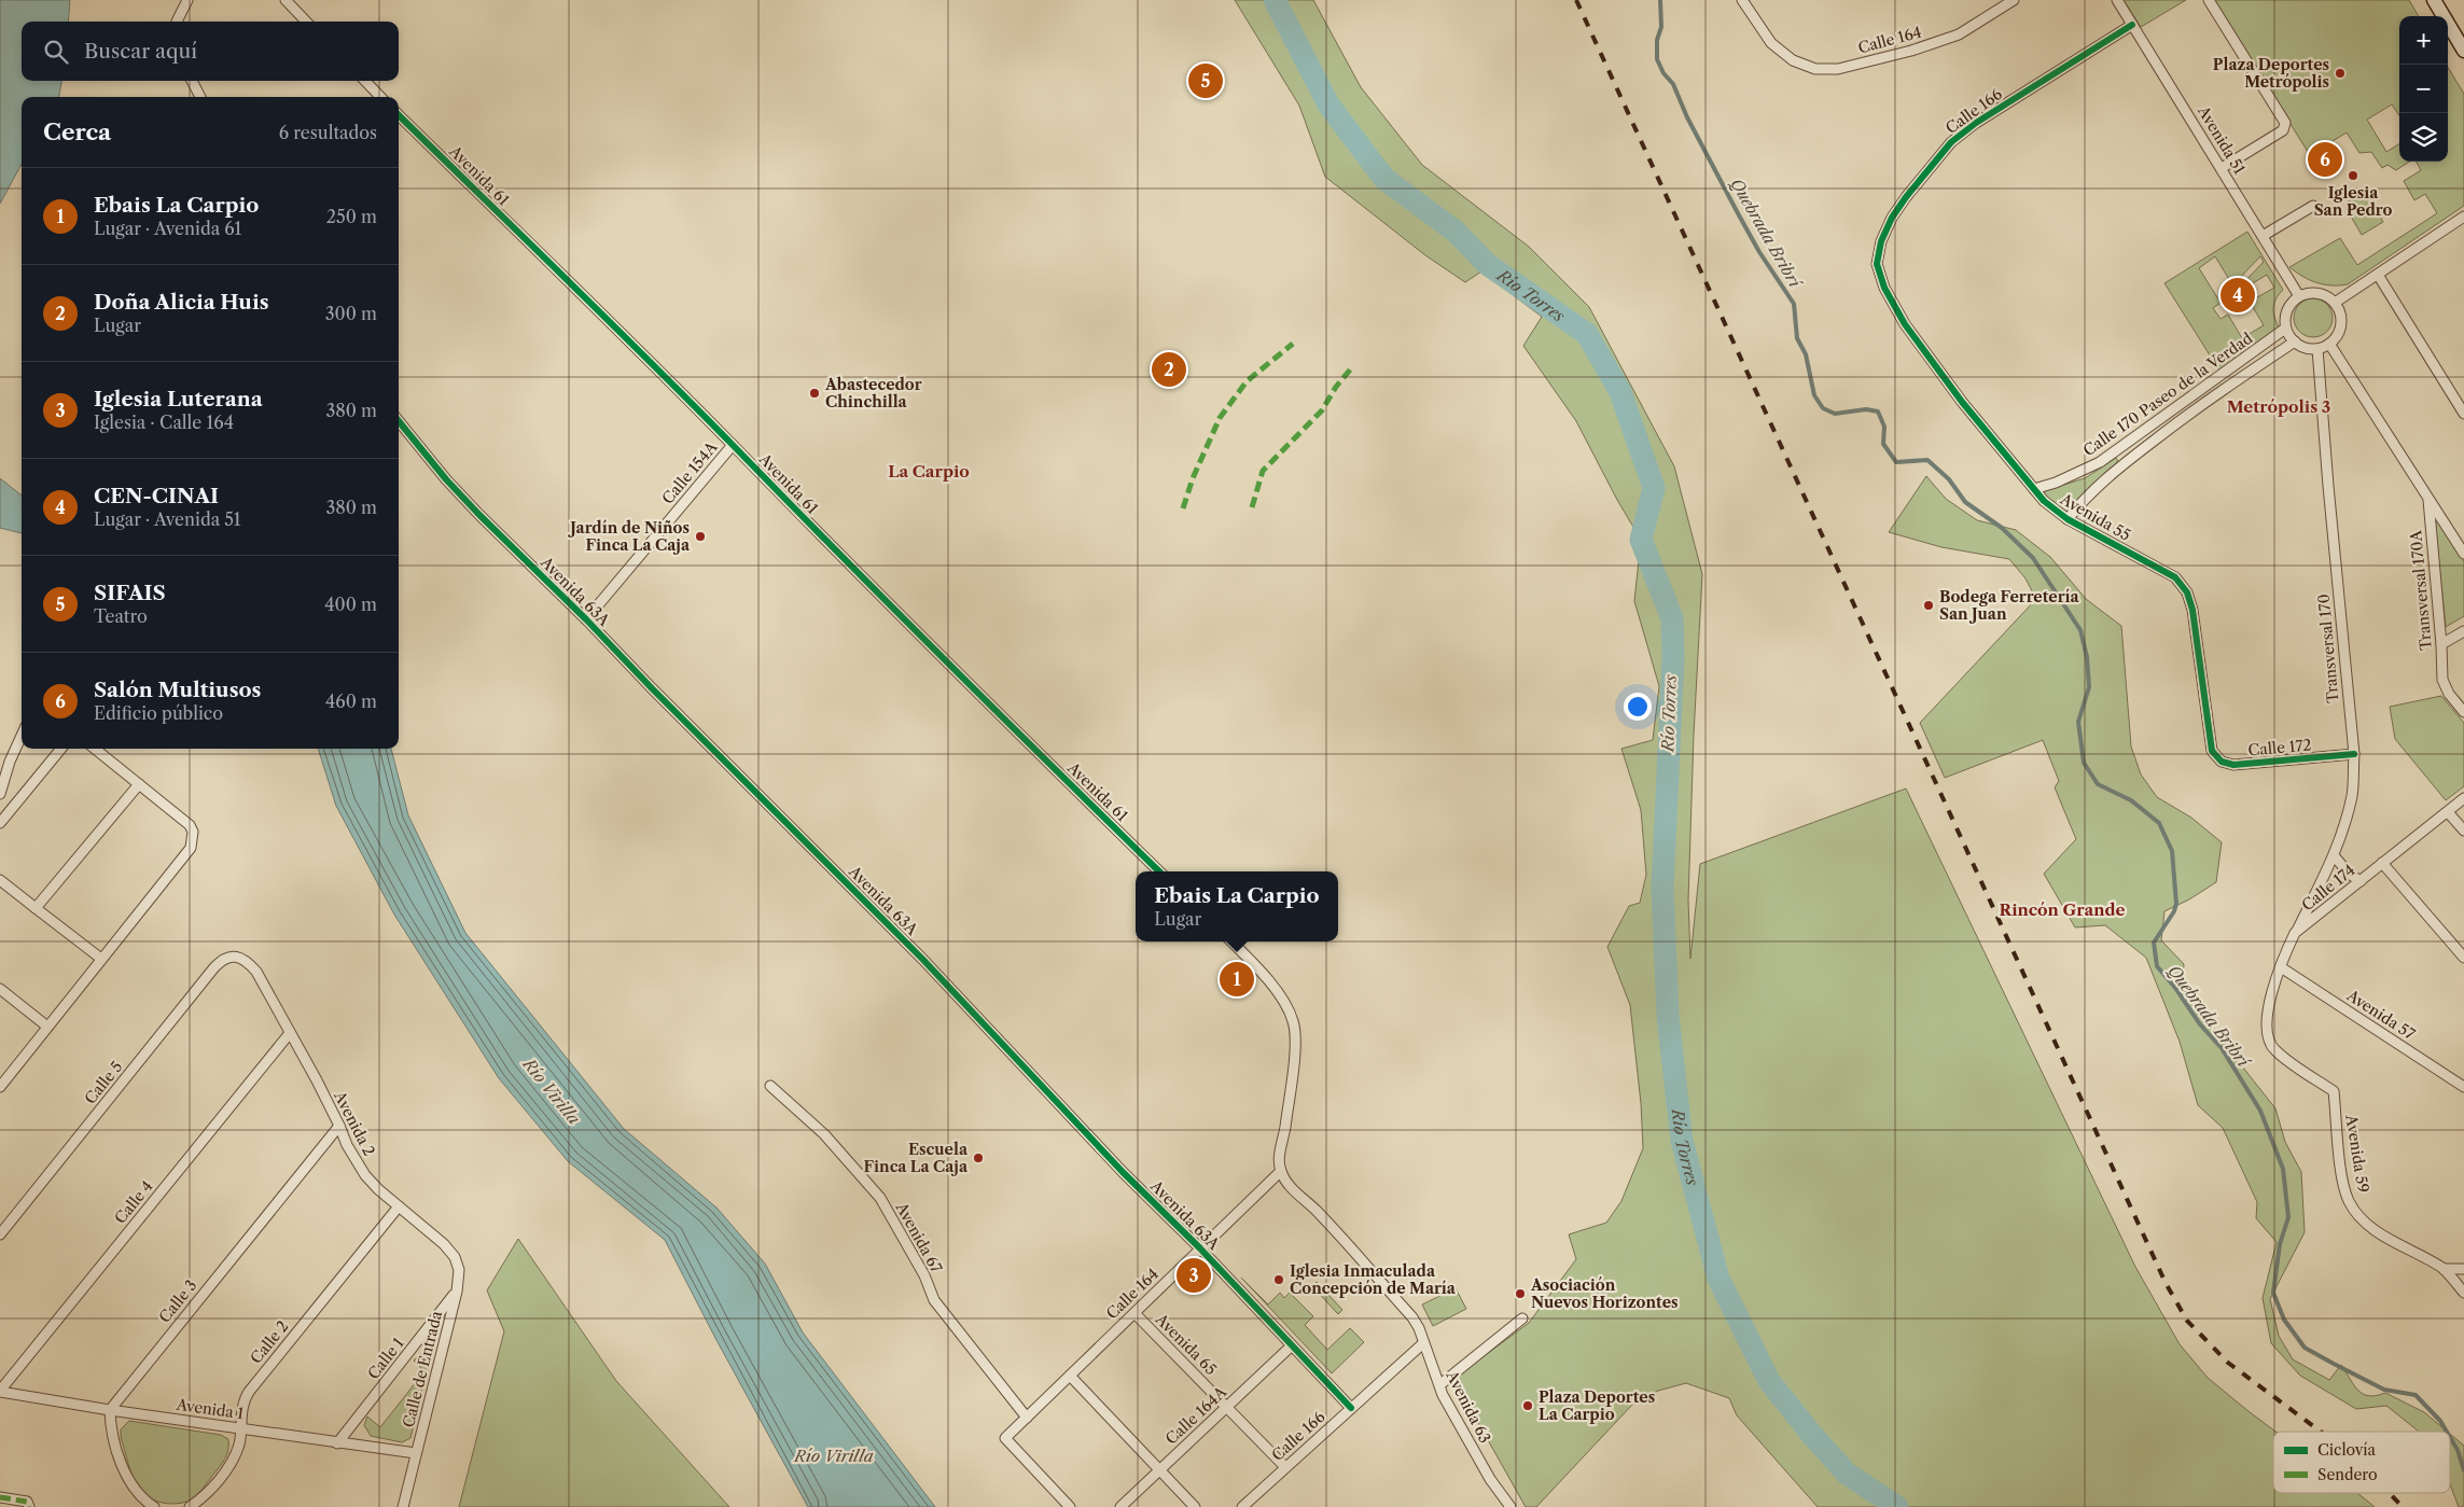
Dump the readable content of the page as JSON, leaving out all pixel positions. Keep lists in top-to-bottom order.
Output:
{
  "streets": {
    "street": [
      "Calle 164",
      "Calle 166",
      "Avenida 51",
      "Avenida 61",
      "Calle 170 Paseo de la Verdad",
      "Calle 154A",
      "Avenida 55",
      "Transversal 170A",
      "Avenida 63A",
      "Transversal 170",
      "Calle 172",
      "Calle 174",
      "Avenida 57",
      "Calle 5",
      "Avenida 2",
      "Avenida 59",
      "Calle 4",
      "Avenida 67",
      "Calle 3",
      "Calle 2",
      "Avenida 65",
      "Calle 1",
      "Calle de Entrada",
      "Avenida 63",
      "Avenida 1",
      "Calle 164A"
    ]
  },
  "crossings": [
    ["Calle 164", "Avenida 63A"],
    ["Calle 164", "Avenida 67"],
    ["Calle 164", "Avenida 65"],
    ["Calle 164", "Avenida 63"],
    ["Calle 166", "Avenida 51"],
    ["Calle 166", "Avenida 55"],
    ["Calle 166", "Avenida 63A"],
    ["Calle 166", "Avenida 65"],
    ["Calle 166", "Avenida 63"],
    ["Avenida 51", "Calle 170 Paseo de la Verdad"],
    ["Avenida 51", "Transversal 170"],
    ["Avenida 61", "Calle 154A"],
    ["Calle 170 Paseo de la Verdad", "Avenida 55"],
    ["Calle 170 Paseo de la Verdad", "Transversal 170"],
    ["Calle 154A", "Avenida 63A"],
    ["Avenida 55", "Calle 172"],
    ["Avenida 63A", "Calle 164A"],
    ["Transversal 170", "Calle 172"],
    ["Transversal 170", "Calle 174"],
    ["Calle 174", "Avenida 57"],
    ["Calle 174", "Avenida 59"],
    ["Calle 5", "Avenida 2"],
    ["Avenida 2", "Calle 4"],
    ["Avenida 2", "Calle 3"],
    ["Avenida 2", "Calle 2"],
    ["Avenida 2", "Calle 1"],
    ["Avenida 2", "Calle de Entrada"],
    ["Calle 4", "Avenida 1"],
    ["Calle 3", "Avenida 1"],
    ["Calle 2", "Avenida 1"],
    ["Avenida 65", "Calle 164A"],
    ["Calle 1", "Calle de Entrada"],
    ["Calle 1", "Avenida 1"],
    ["Calle de Entrada", "Avenida 1"]
  ],
  "districts": ["Metrópolis 3", "La Carpio", "Rincón Grande"],
  "water": ["Quebrada Bribrí", "Río Torres", "Río Virilla"],
  "places": [
    "Plaza Deportes Metrópolis",
    "Iglesia San Pedro",
    "Abastecedor Chinchilla",
    "Jardín de Niños Finca La Caja",
    "Bodega Ferretería San Juan",
    "Escuela Finca La Caja",
    "Iglesia Inmaculada Concepción de María",
    "Asociación Nuevos Horizontes",
    "Plaza Deportes La Carpio"
  ],
  "legend": ["Ciclovía", "Sendero"],
  "page": {
    "map_buttons": ["+", "−"],
    "search": "Buscar aquí",
    "pins": [
      "5",
      "6",
      "4",
      "2",
      "1",
      "3"
    ],
    "heading": ["Cerca", "6 resultados"],
    "list": [
      {
        "mark": "1",
        "name": "Ebais La Carpio",
        "note": "Lugar · Avenida 61",
        "value": "250 m"
      },
      {
        "mark": "2",
        "name": "Doña Alicia Huis",
        "note": "Lugar",
        "value": "300 m"
      },
      {
        "mark": "3",
        "name": "Iglesia Luterana",
        "note": "Iglesia · Calle 164",
        "value": "380 m"
      },
      {
        "mark": "4",
        "name": "CEN-CINAI",
        "note": "Lugar · Avenida 51",
        "value": "380 m"
      },
      {
        "mark": "5",
        "name": "SIFAIS",
        "note": "Teatro",
        "value": "400 m"
      },
      {
        "mark": "6",
        "name": "Salón Multiusos",
        "note": "Edificio público",
        "value": "460 m"
      }
    ],
    "popup": ["Ebais La Carpio", "Lugar"]
  }
}
